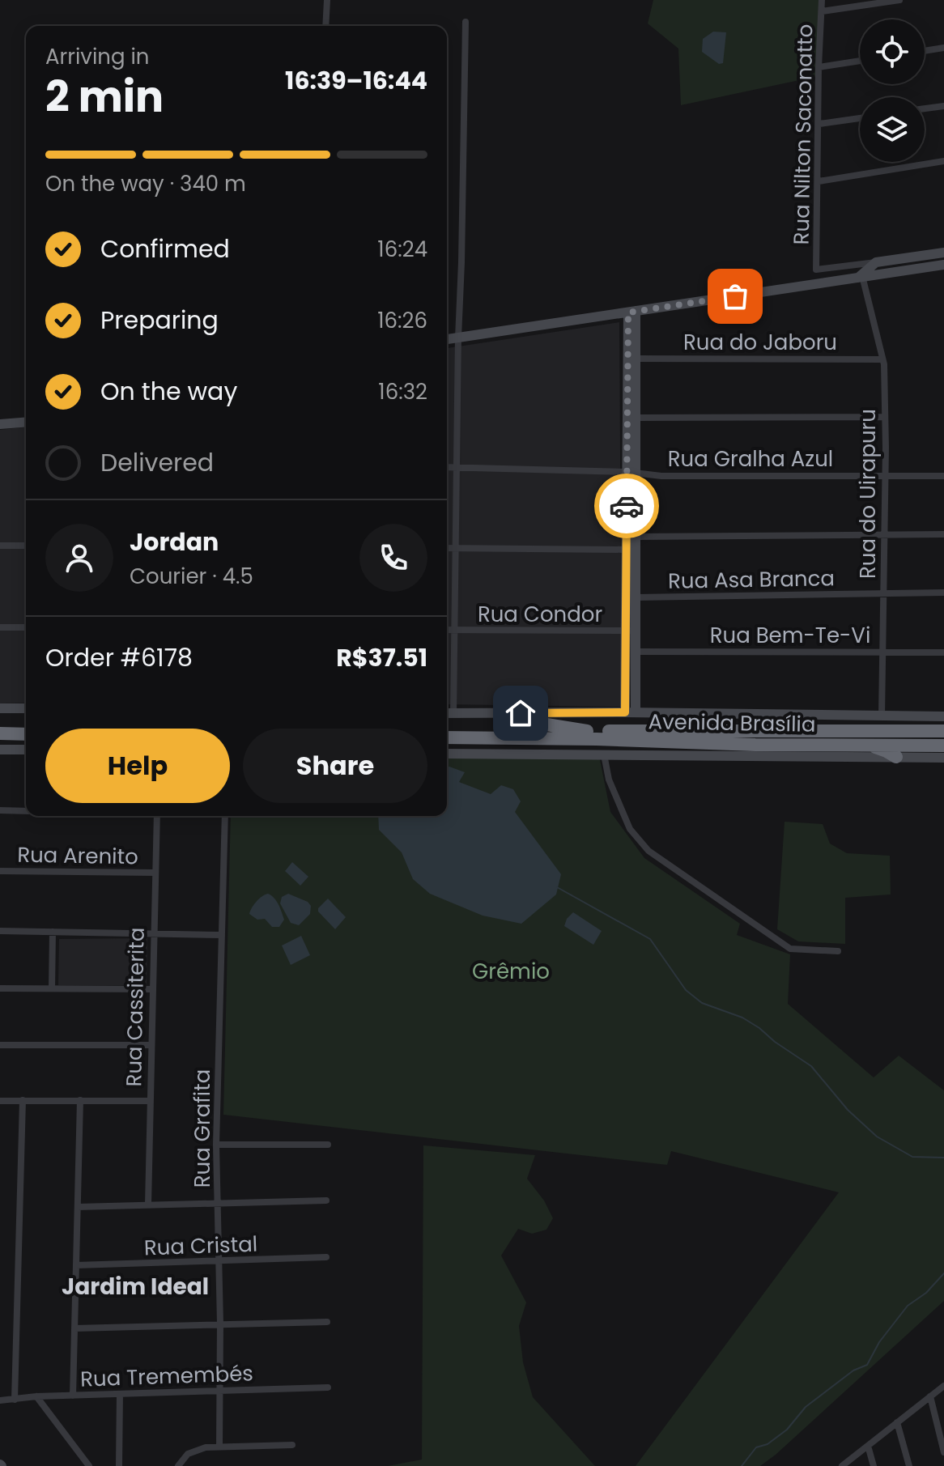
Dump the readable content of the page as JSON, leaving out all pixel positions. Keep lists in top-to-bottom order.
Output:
{
  "streets": {
    "highway": ["Avenida Brasília"],
    "street": [
      "Rua Nilton Saconatto",
      "Rua do Jaboru",
      "Rua Gralha Azul",
      "Rua do Uirapuru",
      "Rua Asa Branca",
      "Rua Condor",
      "Rua Bem-Te-Vi",
      "Rua Arenito",
      "Rua Cassiterita",
      "Rua Grafita",
      "Rua Cristal",
      "Rua Tremembés"
    ]
  },
  "crossings": [
    ["Rua do Jaboru", "Rua do Uirapuru"],
    ["Rua Gralha Azul", "Rua do Uirapuru"],
    ["Rua do Uirapuru", "Rua Asa Branca"],
    ["Rua do Uirapuru", "Rua Bem-Te-Vi"],
    ["Rua Arenito", "Rua Cassiterita"],
    ["Rua Grafita", "Rua Cristal"],
    ["Rua Grafita", "Rua Tremembés"]
  ],
  "districts": ["Jardim Ideal"],
  "parks": ["Grêmio"],
  "page": {
    "heading": ["2 min", "Arriving in", "16:39–16:44"],
    "panel": [
      "Jordan",
      "Courier · 4.5",
      "Order #6178",
      "R$37.51"
    ],
    "bar": "On the way · 340 m",
    "list": [
      ["Confirmed", "16:24"],
      ["Preparing", "16:26"],
      ["On the way", "16:32"],
      "Delivered"
    ],
    "buttons": ["Help", "Share"]
  }
}
